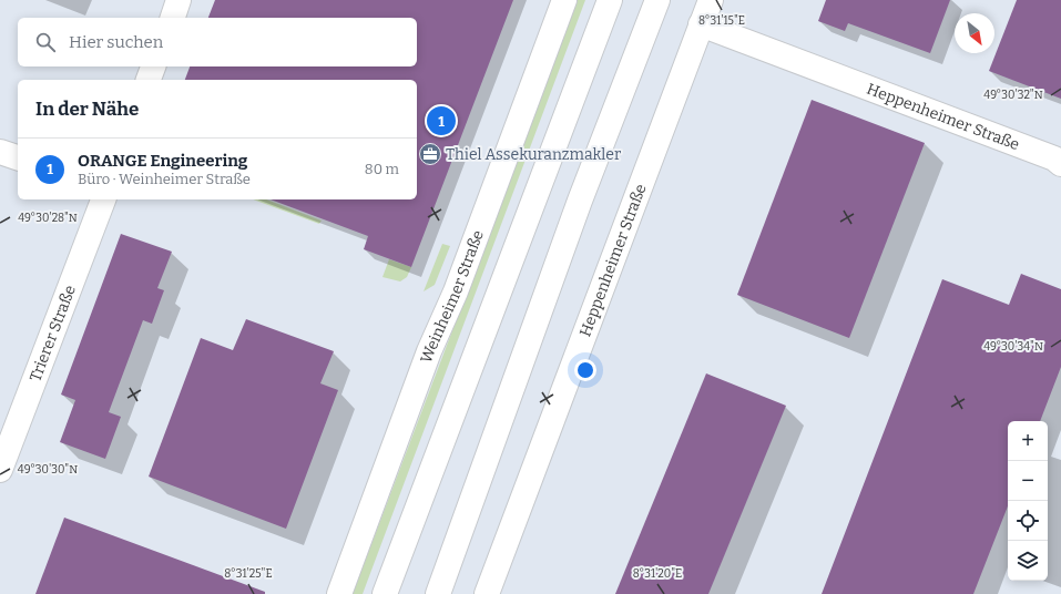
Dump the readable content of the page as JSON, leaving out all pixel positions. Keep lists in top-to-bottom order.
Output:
{
  "streets": {
    "main road": ["Heppenheimer Straße", "Weinheimer Straße", "Trierer Straße"]
  },
  "places": {
    "office": ["Thiel Assekuranzmakler"]
  },
  "north": "bottom right",
  "page": {
    "search": "Hier suchen",
    "heading": "In der Nähe",
    "pins": "1",
    "list": [
      {
        "mark": "1",
        "name": "ORANGE Engineering",
        "note": "Büro · Weinheimer Straße",
        "value": "80 m"
      }
    ],
    "map_buttons": ["+", "−"]
  },
  "coordinates": [
    "8°31'15\"E",
    "49°30'32\"N",
    "49°30'28\"N",
    "49°30'34\"N",
    "49°30'30\"N",
    "8°31'25\"E",
    "8°31'20\"E"
  ]
}
